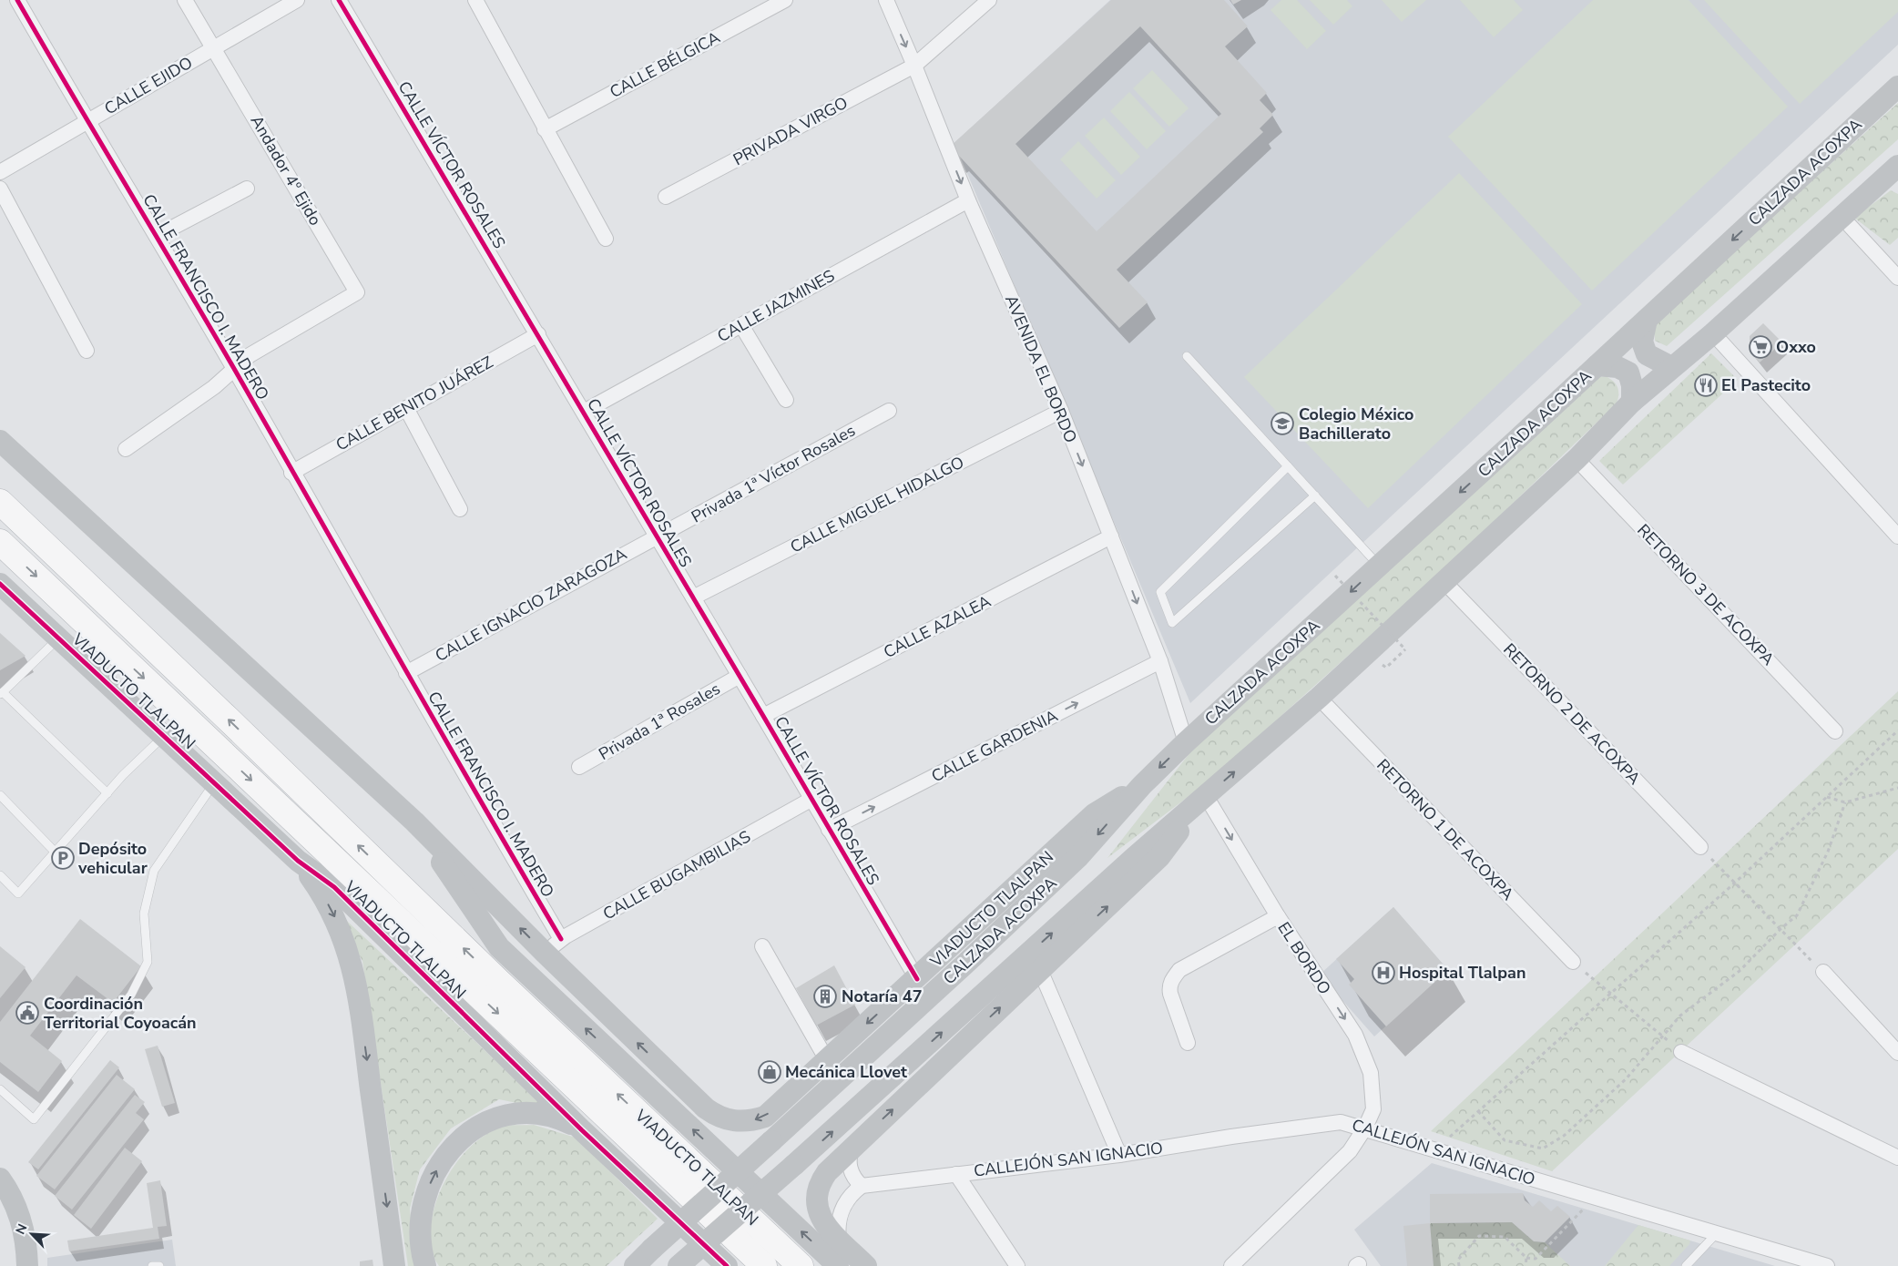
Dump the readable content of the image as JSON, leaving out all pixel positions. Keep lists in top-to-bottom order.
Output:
{
  "streets": {
    "highway": ["VIADUCTO TLALPAN"],
    "main road": ["CALZADA ACOXPA"],
    "street": [
      "CALLE BÉLGICA",
      "CALLE EJIDO",
      "PRIVADA VIRGO",
      "CALLE VÍCTOR ROSALES",
      "Andador 4º Ejido",
      "CALLE FRANCISCO I. MADERO",
      "CALLE JAZMINES",
      "AVENIDA EL BORDO",
      "CALLE BENITO JUÁREZ",
      "Privada 1ª Víctor Rosales",
      "CALLE MIGUEL HIDALGO",
      "RETORNO 3 DE ACOXPA",
      "CALLE IGNACIO ZARAGOZA",
      "CALLE AZALEA",
      "RETORNO 2 DE ACOXPA",
      "Privada 1ª Rosales",
      "CALLE GARDENIA",
      "RETORNO 1 DE ACOXPA",
      "CALLE BUGAMBILIAS",
      "EL BORDO",
      "CALLEJÓN SAN IGNACIO"
    ]
  },
  "crossings": [
    ["CALLE EJIDO", "Andador 4º Ejido"],
    ["CALLE EJIDO", "CALLE FRANCISCO I. MADERO"],
    ["PRIVADA VIRGO", "AVENIDA EL BORDO"],
    ["CALLE VÍCTOR ROSALES", "CALLE JAZMINES"],
    ["CALLE VÍCTOR ROSALES", "CALLE BENITO JUÁREZ"],
    ["CALLE VÍCTOR ROSALES", "Privada 1ª Víctor Rosales"],
    ["CALLE VÍCTOR ROSALES", "CALLE MIGUEL HIDALGO"],
    ["CALLE VÍCTOR ROSALES", "CALLE IGNACIO ZARAGOZA"],
    ["CALLE VÍCTOR ROSALES", "CALLE AZALEA"],
    ["CALLE VÍCTOR ROSALES", "VIADUCTO TLALPAN"],
    ["CALLE VÍCTOR ROSALES", "Privada 1ª Rosales"],
    ["CALLE VÍCTOR ROSALES", "CALLE GARDENIA"],
    ["CALLE VÍCTOR ROSALES", "CALLE BUGAMBILIAS"],
    ["Andador 4º Ejido", "CALLE FRANCISCO I. MADERO"],
    ["CALZADA ACOXPA", "AVENIDA EL BORDO"],
    ["CALZADA ACOXPA", "VIADUCTO TLALPAN"],
    ["CALLE FRANCISCO I. MADERO", "CALLE BENITO JUÁREZ"],
    ["CALLE FRANCISCO I. MADERO", "CALLE IGNACIO ZARAGOZA"],
    ["CALLE FRANCISCO I. MADERO", "VIADUCTO TLALPAN"],
    ["CALLE FRANCISCO I. MADERO", "CALLE BUGAMBILIAS"],
    ["CALLE JAZMINES", "AVENIDA EL BORDO"],
    ["AVENIDA EL BORDO", "CALLE MIGUEL HIDALGO"],
    ["AVENIDA EL BORDO", "CALLE AZALEA"],
    ["AVENIDA EL BORDO", "CALLE GARDENIA"],
    ["Privada 1ª Víctor Rosales", "CALLE IGNACIO ZARAGOZA"],
    ["VIADUCTO TLALPAN", "CALLE BUGAMBILIAS"],
    ["EL BORDO", "CALLEJÓN SAN IGNACIO"]
  ],
  "one_way": ["AVENIDA EL BORDO", "CALLE GARDENIA", "EL BORDO"],
  "places": {
    "supermarket": ["Oxxo"],
    "restaurant": ["El Pastecito"],
    "school or university": ["Colegio México Bachillerato"],
    "parking": ["Depósito vehicular"],
    "hospital": ["Hospital Tlalpan"],
    "building": ["Notaría 47"],
    "public building": ["Coordinación Territorial Coyoacán"],
    "shop": ["Mecánica Llovet"]
  },
  "north": "top left"
}
